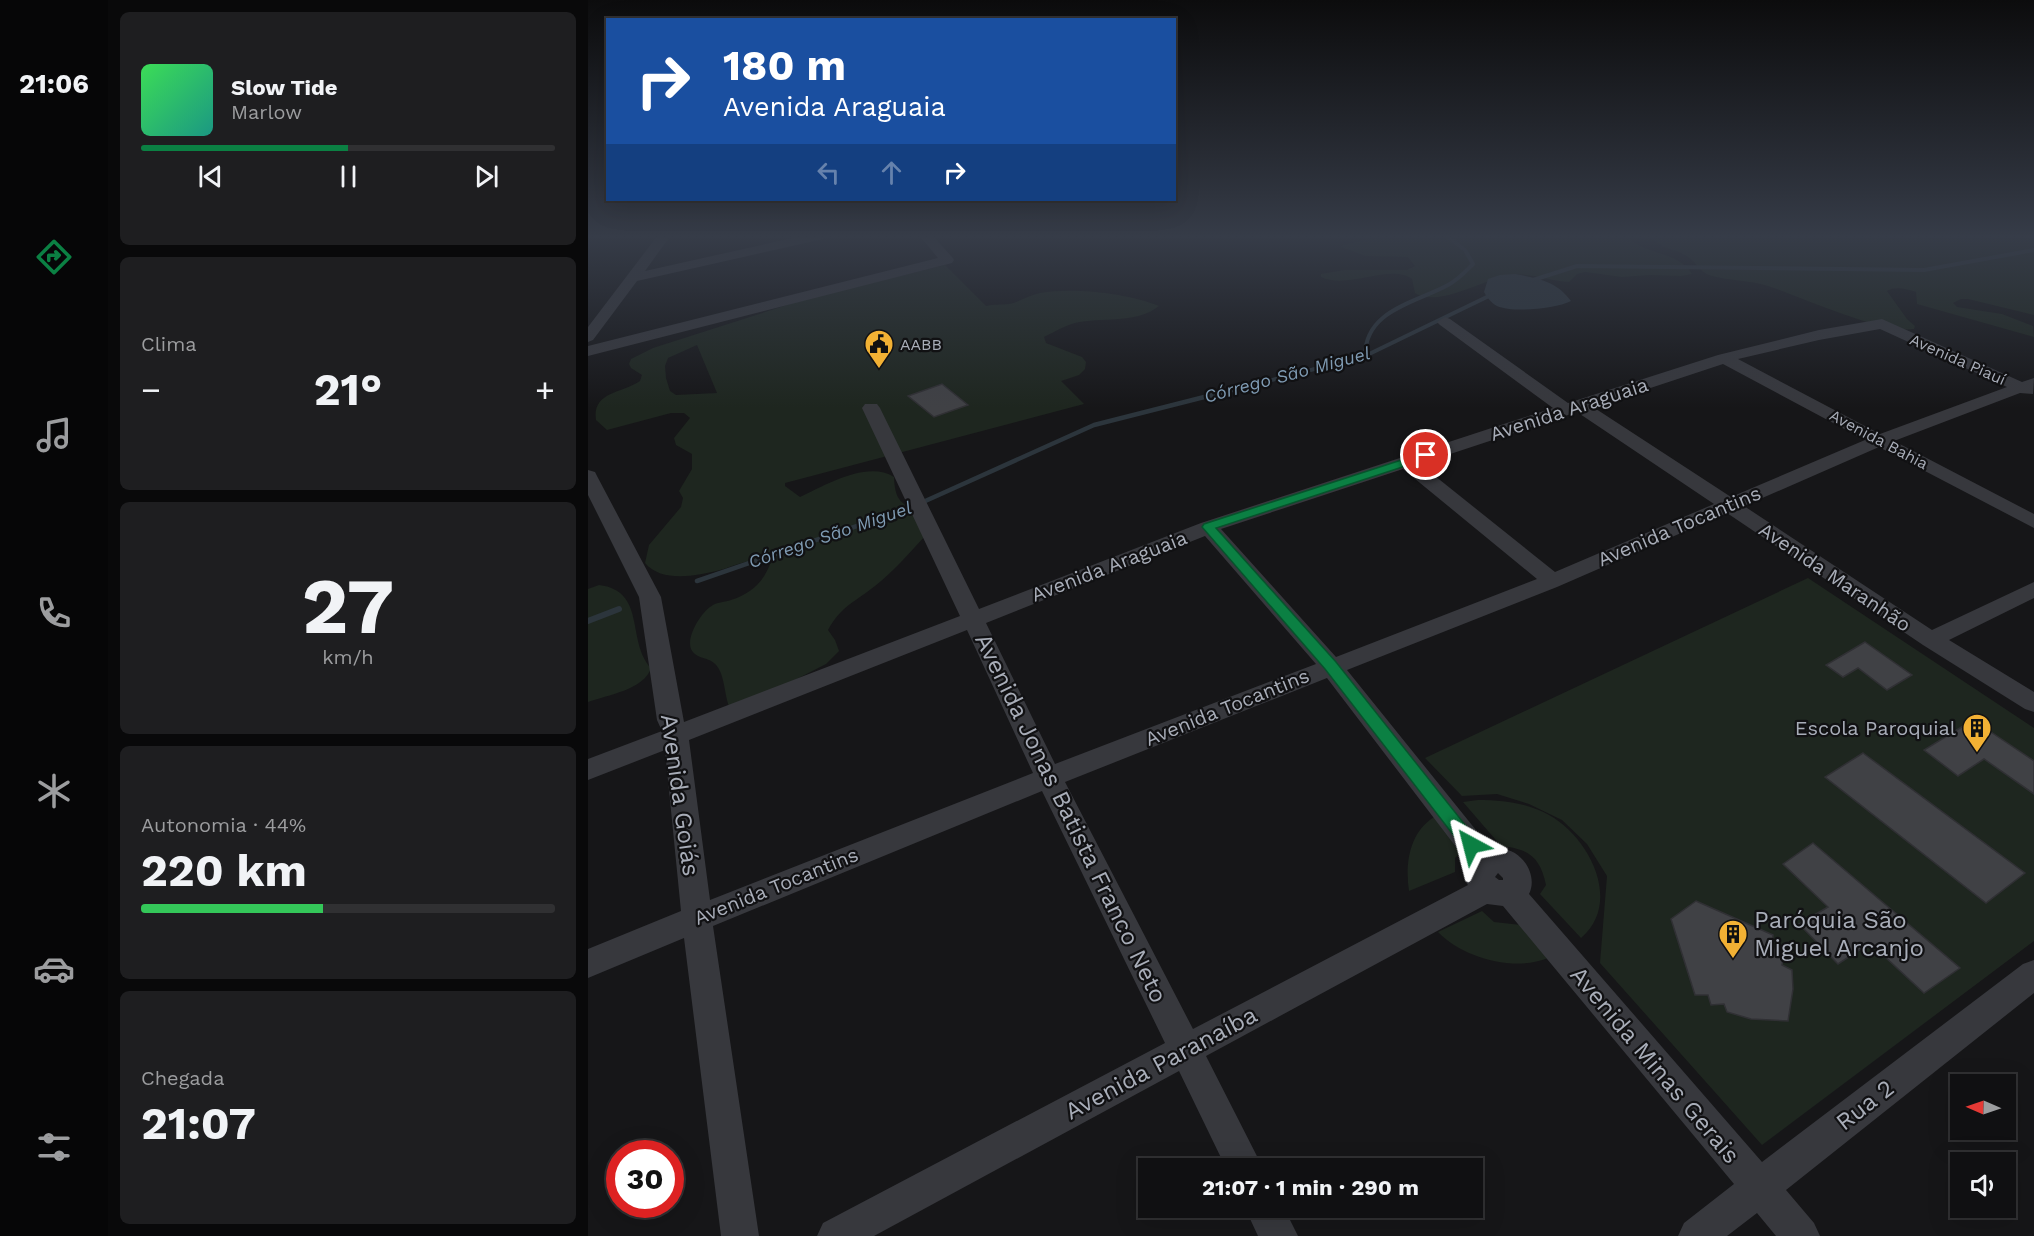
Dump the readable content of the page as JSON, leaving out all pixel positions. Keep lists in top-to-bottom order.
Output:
{
  "streets": {
    "street": [
      "Avenida Piauí",
      "Avenida Araguaia",
      "Avenida Bahia",
      "Avenida Tocantins",
      "Avenida Maranhão",
      "Avenida Goiás",
      "Avenida Jonas Batista Franco Neto",
      "Avenida Paranaíba",
      "Avenida Minas Gerais",
      "Rua 2"
    ]
  },
  "crossings": [
    ["Avenida Piauí", "Avenida Araguaia"],
    ["Avenida Piauí", "Avenida Tocantins"],
    ["Avenida Araguaia", "Avenida Bahia"],
    ["Avenida Araguaia", "Avenida Maranhão"],
    ["Avenida Araguaia", "Avenida Goiás"],
    ["Avenida Araguaia", "Avenida Jonas Batista Franco Neto"],
    ["Avenida Araguaia", "Avenida Minas Gerais"],
    ["Avenida Bahia", "Avenida Tocantins"],
    ["Avenida Tocantins", "Avenida Maranhão"],
    ["Avenida Tocantins", "Avenida Goiás"],
    ["Avenida Tocantins", "Avenida Jonas Batista Franco Neto"],
    ["Avenida Tocantins", "Avenida Minas Gerais"],
    ["Avenida Jonas Batista Franco Neto", "Avenida Paranaíba"],
    ["Avenida Paranaíba", "Avenida Minas Gerais"],
    ["Avenida Minas Gerais", "Rua 2"]
  ],
  "water": ["Córrego São Miguel"],
  "places": {
    "public building": ["AABB"],
    "building": ["Escola Paroquial", "Paróquia São Miguel Arcanjo"]
  },
  "north": "left",
  "page": {
    "tabs": "21:06",
    "turn": ["180 m", "Avenida Araguaia"],
    "song": ["Slow Tide", "Marlow"],
    "tile": [
      "Clima",
      ["27", "km/h"],
      ["Autonomia · 44%", "220 km"],
      ["Chegada", "21:07"]
    ],
    "heat": ["−", "21°", "+"],
    "limit": "30",
    "trip": "21:07 · 1 min · 290 m"
  }
}
